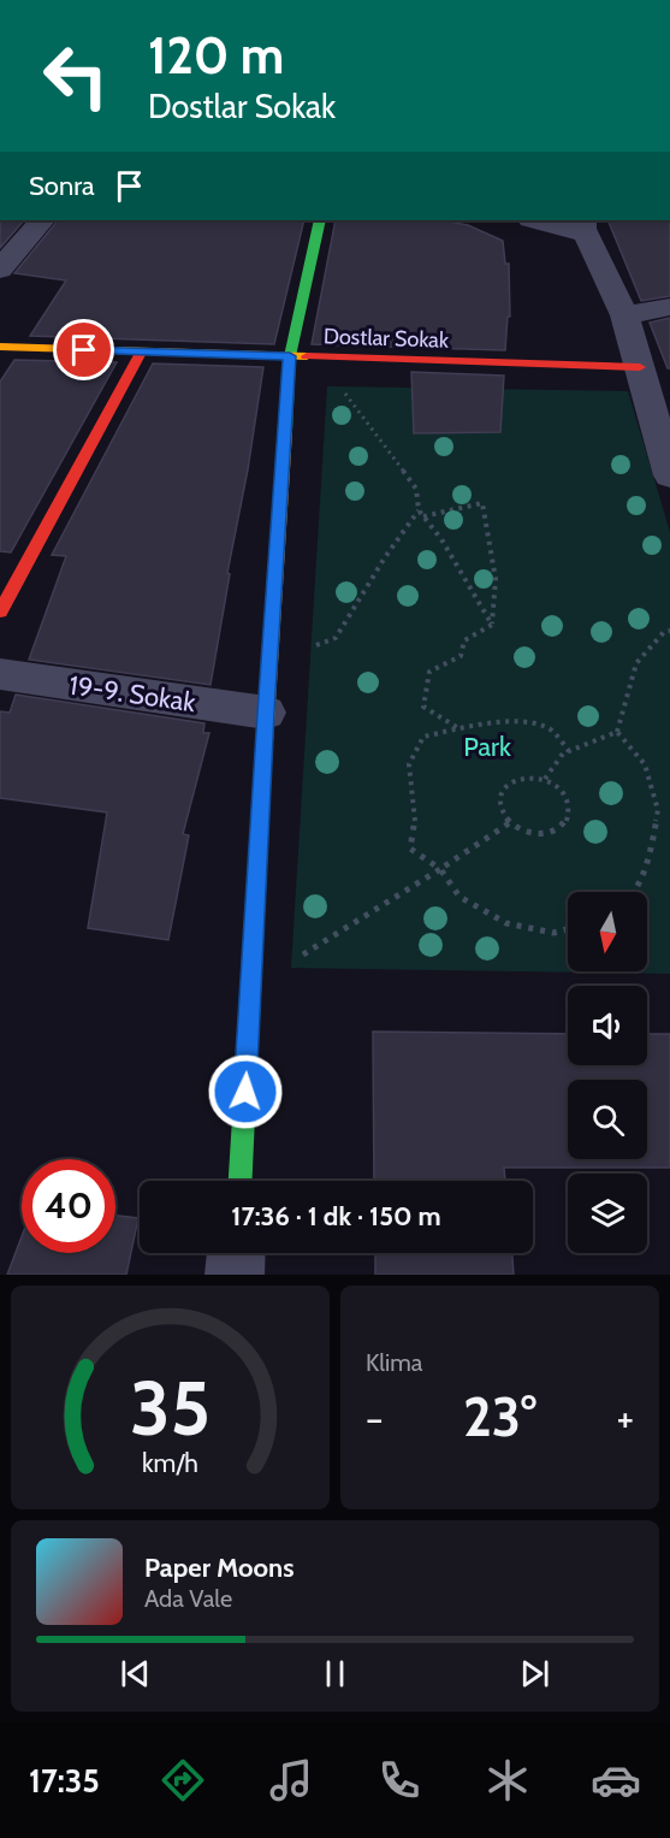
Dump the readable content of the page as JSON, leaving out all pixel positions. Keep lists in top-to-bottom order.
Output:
{
  "streets": {
    "street": ["Dostlar Sokak", "19-9. Sokak"]
  },
  "parks": ["Park"],
  "north": "bottom",
  "page": {
    "turn": ["120 m", "Dostlar Sokak"],
    "then": "Sonra",
    "limit": "40",
    "trip": "17:36 · 1 dk · 150 m",
    "tile": "Klima",
    "heat": ["−", "23°", "+"],
    "song": ["Paper Moons", "Ada Vale"],
    "tabs": "17:35",
    "gauge": ["35", "km/h"]
  }
}
